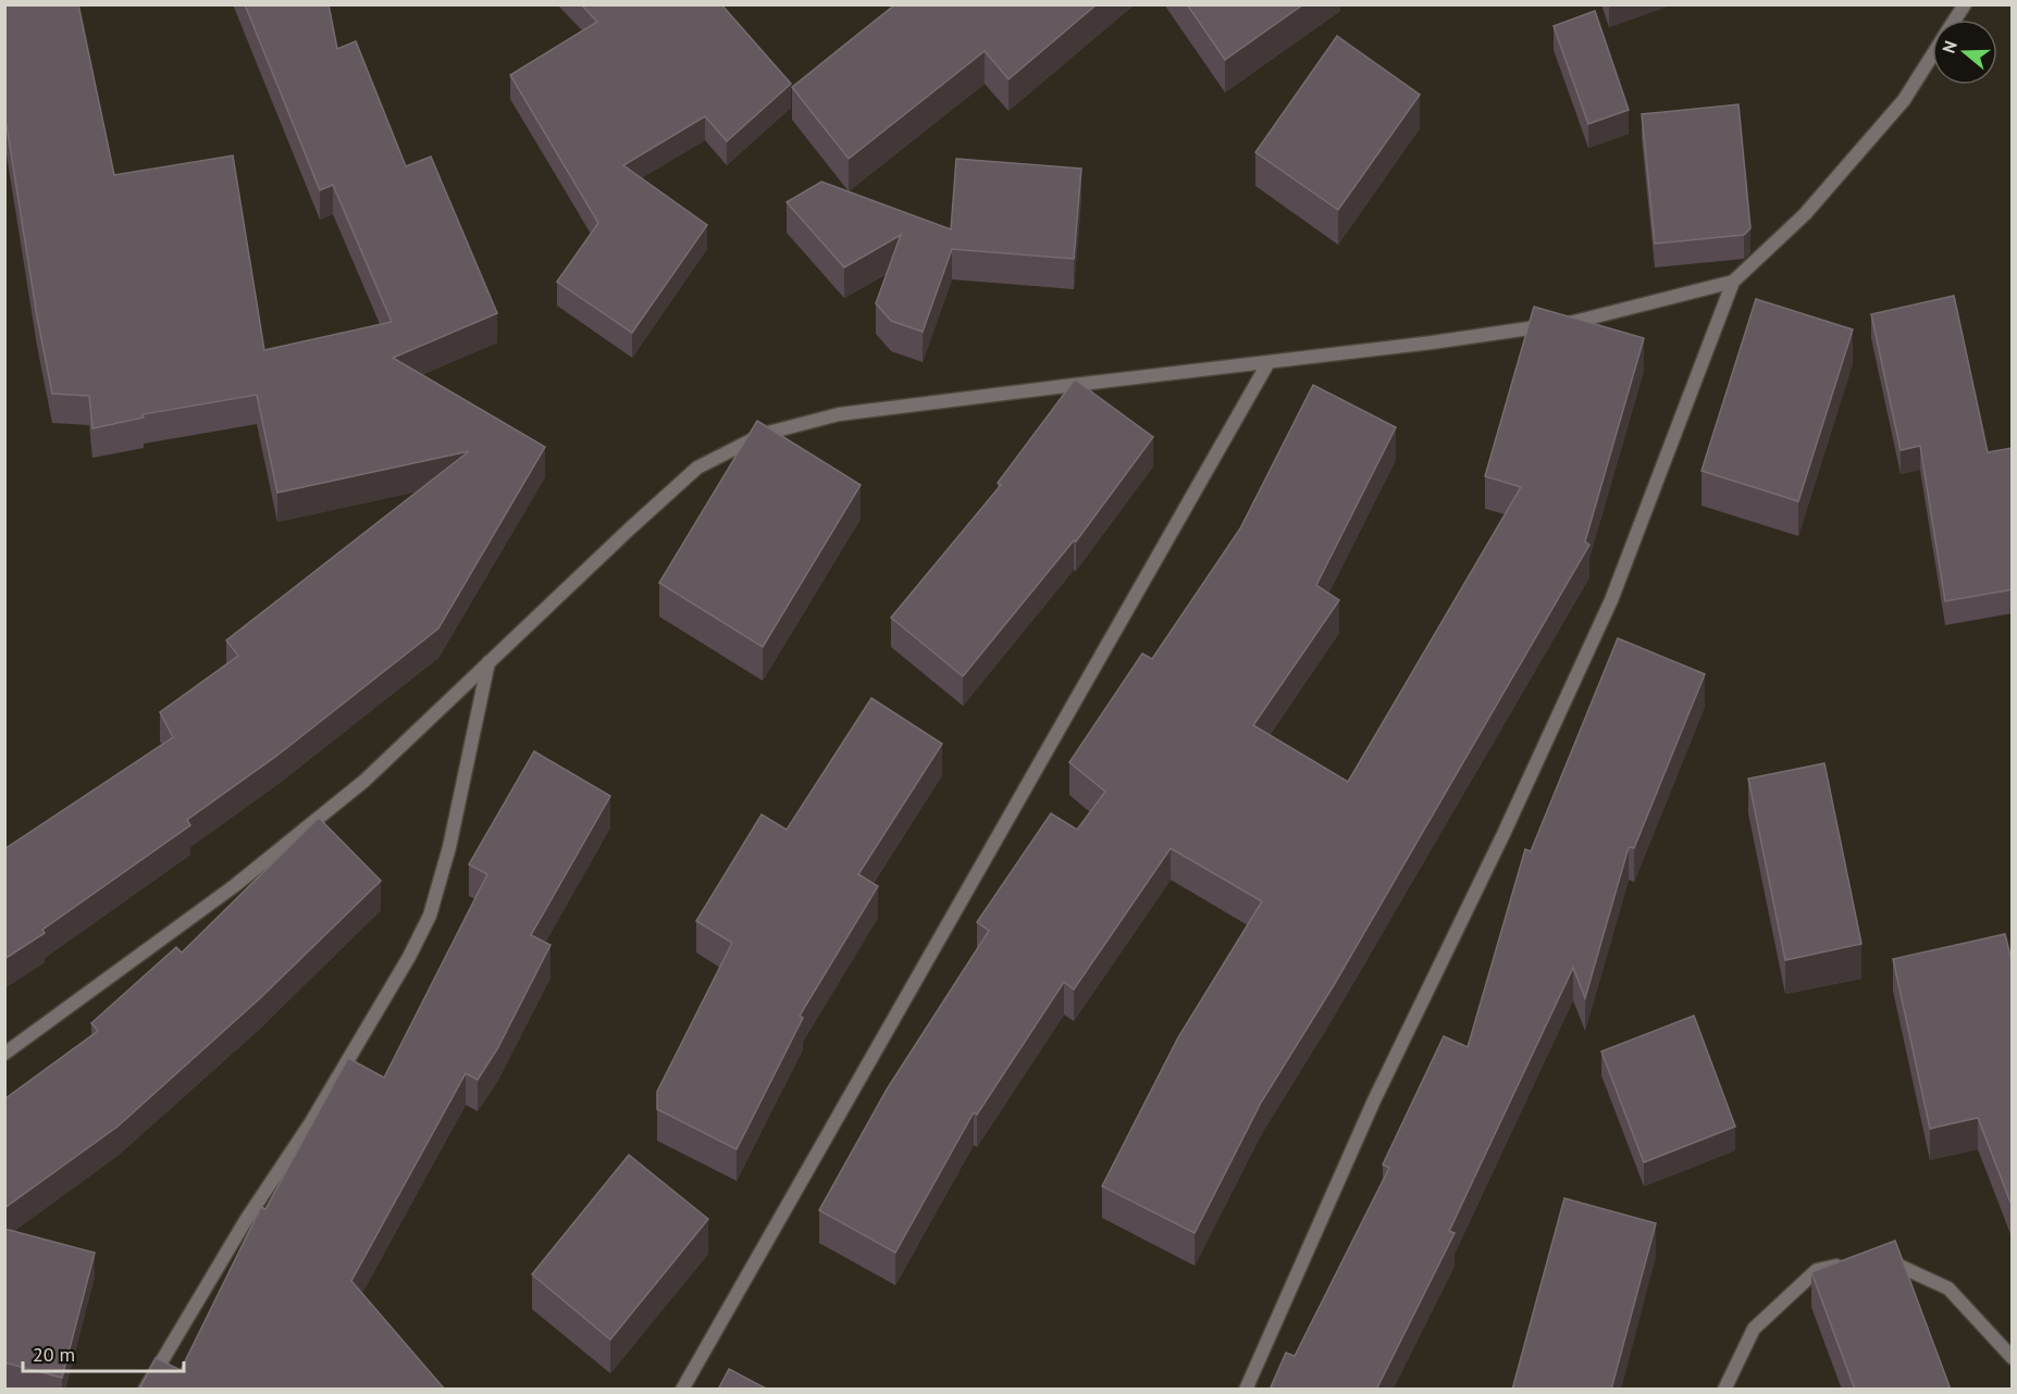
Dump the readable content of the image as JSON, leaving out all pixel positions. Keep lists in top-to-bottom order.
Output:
{
  "scale_bar": "20 m",
  "north": "left"
}
